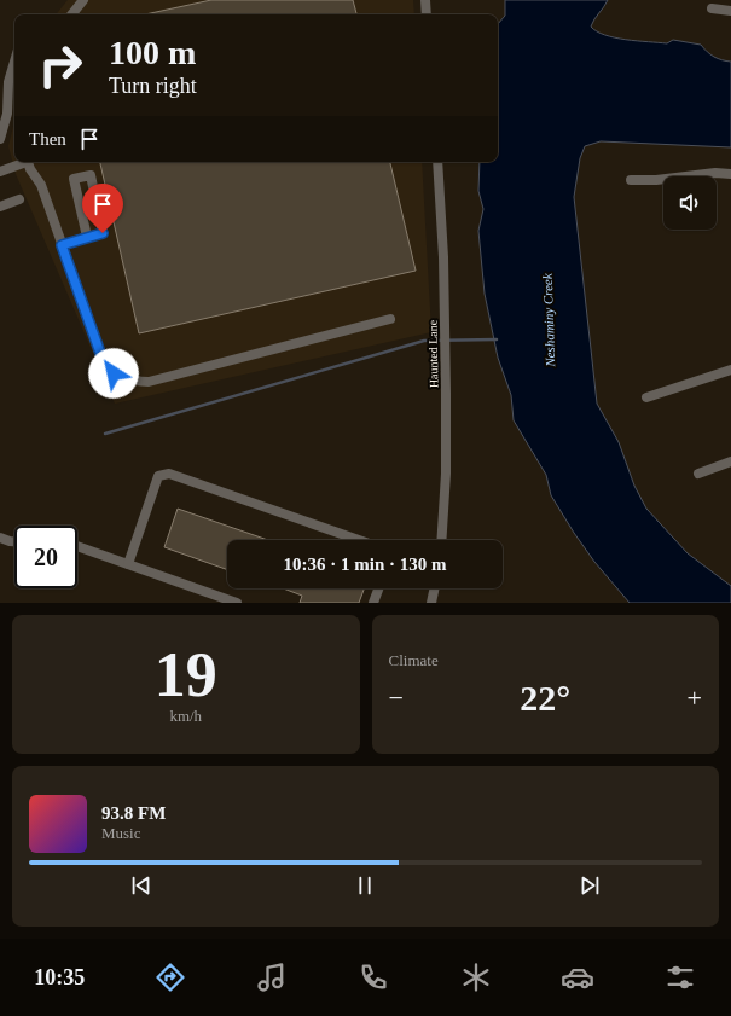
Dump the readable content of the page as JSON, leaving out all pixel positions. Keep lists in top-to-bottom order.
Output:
{
  "streets": {
    "street": ["Haunted Lane"]
  },
  "water": ["Neshaminy Creek"],
  "page": {
    "turn": ["100 m", "Turn right"],
    "then": "Then",
    "limit": "20",
    "trip": "10:36 · 1 min · 130 m",
    "tile": [
      ["19", "km/h"],
      "Climate"
    ],
    "heat": ["−", "22°", "+"],
    "song": ["93.8 FM", "Music"],
    "tabs": "10:35"
  }
}
